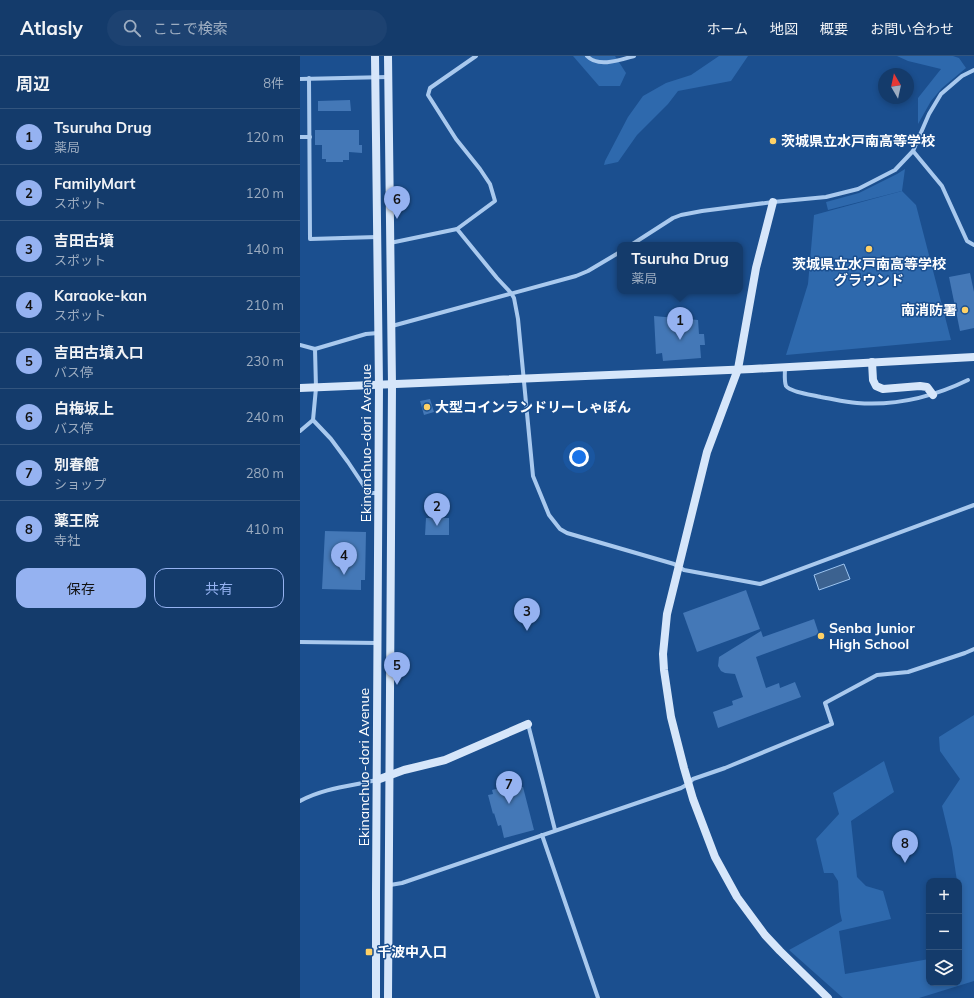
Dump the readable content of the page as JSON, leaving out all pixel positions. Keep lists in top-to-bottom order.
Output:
{
  "streets": {
    "street": ["Ekinanchuo-dori Avenue"]
  },
  "places": {
    "other": [
      "茨城県立水戸南高等学校",
      "茨城県立水戸南高等学校 グラウンド",
      "南消防署",
      "大型コインランドリーしゃぼん",
      "Senba Junior High School"
    ],
    "transit": ["千波中入口"]
  },
  "north": "top",
  "page": {
    "header": "Atlasly",
    "search": "ここで検索",
    "nav": [
      "ホーム",
      "地図",
      "概要",
      "お問い合わせ"
    ],
    "heading": ["周辺", "8件"],
    "list": [
      {
        "mark": "1",
        "name": "Tsuruha Drug",
        "note": "薬局",
        "value": "120 m"
      },
      {
        "mark": "2",
        "name": "FamilyMart",
        "note": "スポット",
        "value": "120 m"
      },
      {
        "mark": "3",
        "name": "吉田古墳",
        "note": "スポット",
        "value": "140 m"
      },
      {
        "mark": "4",
        "name": "Karaoke-kan",
        "note": "スポット",
        "value": "210 m"
      },
      {
        "mark": "5",
        "name": "吉田古墳入口",
        "note": "バス停",
        "value": "230 m"
      },
      {
        "mark": "6",
        "name": "白梅坂上",
        "note": "バス停",
        "value": "240 m"
      },
      {
        "mark": "7",
        "name": "別春館",
        "note": "ショップ",
        "value": "280 m"
      },
      {
        "mark": "8",
        "name": "薬王院",
        "note": "寺社",
        "value": "410 m"
      }
    ],
    "pins": [
      "6",
      "1",
      "2",
      "4",
      "3",
      "5",
      "7",
      "8"
    ],
    "popup": ["Tsuruha Drug", "薬局"],
    "buttons": ["保存", "共有"],
    "map_buttons": ["+", "−"]
  }
}
